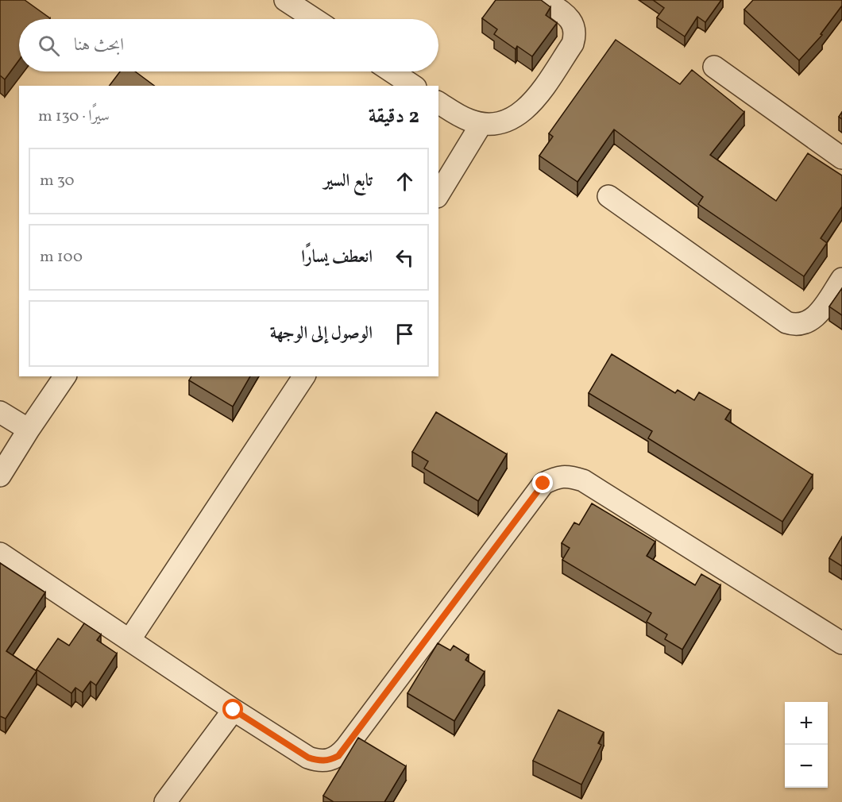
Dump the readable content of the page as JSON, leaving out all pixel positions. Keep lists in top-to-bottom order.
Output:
{
  "page": {
    "search": "ابحث هنا",
    "heading": ["2 دقيقة", "سيرًا · 130 m"],
    "list": [
      ["تابع السير", "30 m"],
      ["انعطف يسارًا", "100 m"],
      "الوصول إلى الوجهة"
    ],
    "map_buttons": ["+", "−"]
  }
}
